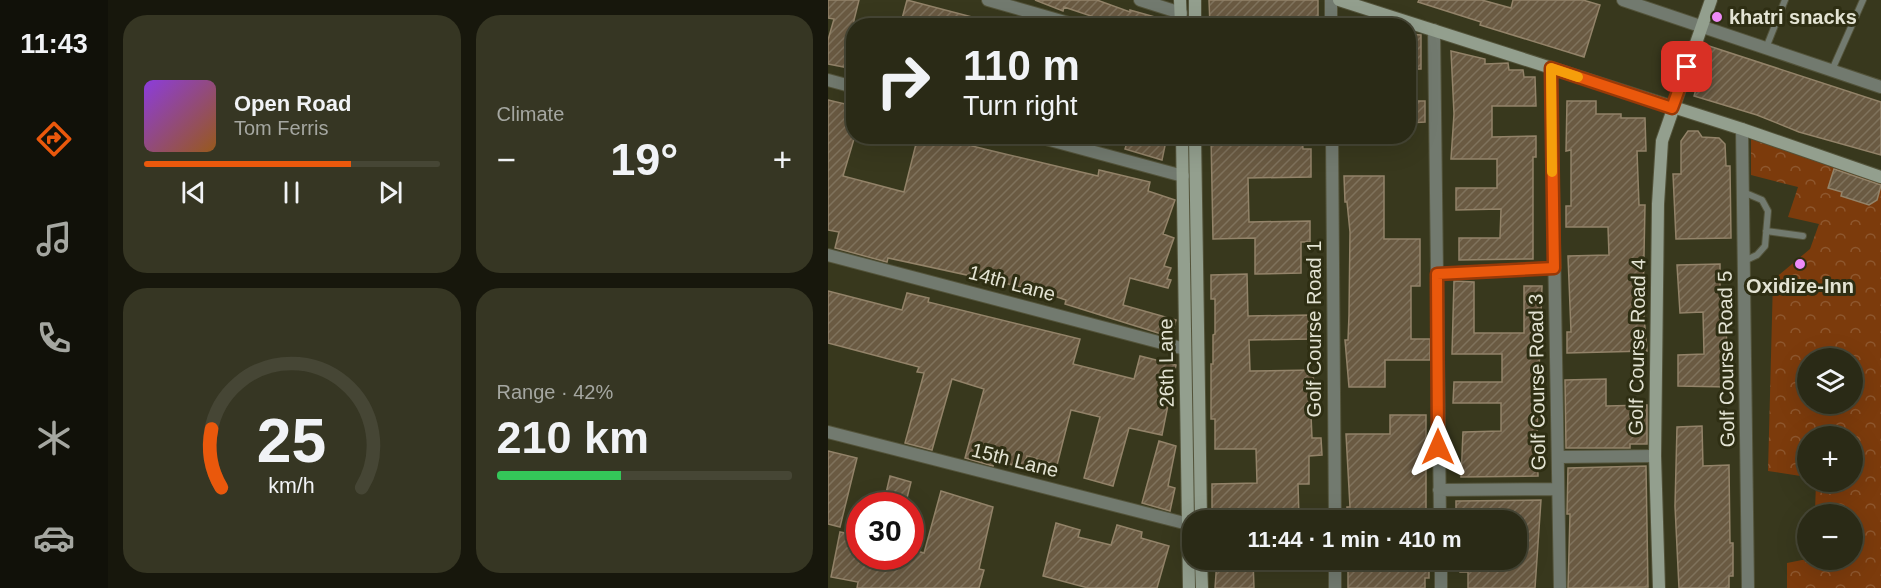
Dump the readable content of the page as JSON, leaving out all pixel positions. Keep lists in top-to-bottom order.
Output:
{
  "streets": {
    "street": [
      "14th Lane",
      "Golf Course Road 1",
      "Golf Course Road 4",
      "Golf Course Road 5",
      "26th Lane",
      "Golf Course Road 3",
      "15th Lane"
    ]
  },
  "crossings": [
    ["14th Lane", "26th Lane"]
  ],
  "places": ["khatri snacks", "Oxidize-Inn"],
  "page": {
    "tabs": "11:43",
    "tile": [
      "Climate",
      ["Range · 42%", "210 km"]
    ],
    "turn": ["110 m", "Turn right"],
    "song": ["Open Road", "Tom Ferris"],
    "heat": ["−", "19°", "+"],
    "map_buttons": ["+", "−"],
    "limit": "30",
    "trip": "11:44 · 1 min · 410 m",
    "gauge": ["25", "km/h"]
  }
}
